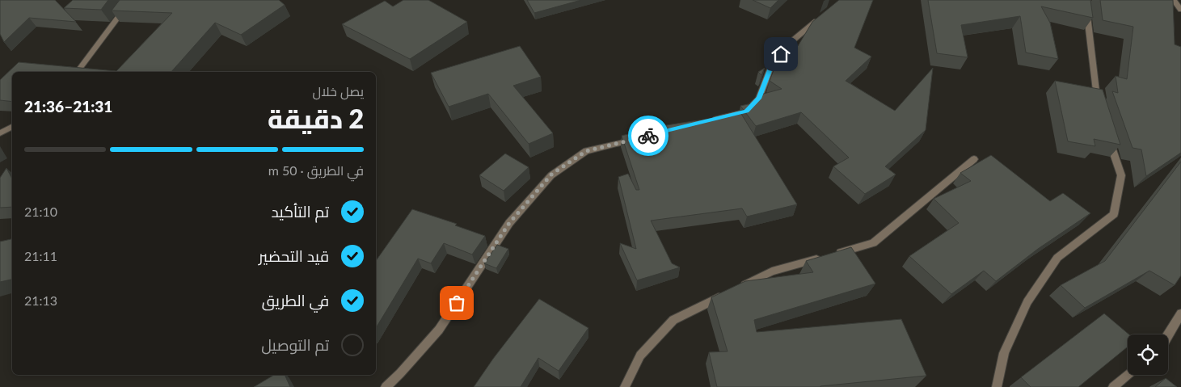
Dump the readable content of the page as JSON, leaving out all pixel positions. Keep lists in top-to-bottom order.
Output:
{
  "page": {
    "heading": ["2 دقيقة", "يصل خلال", "21:31–21:36"],
    "bar": "في الطريق · 50 m",
    "list": [
      ["تم التأكيد", "21:10"],
      ["قيد التحضير", "21:11"],
      ["في الطريق", "21:13"],
      "تم التوصيل"
    ]
  }
}
